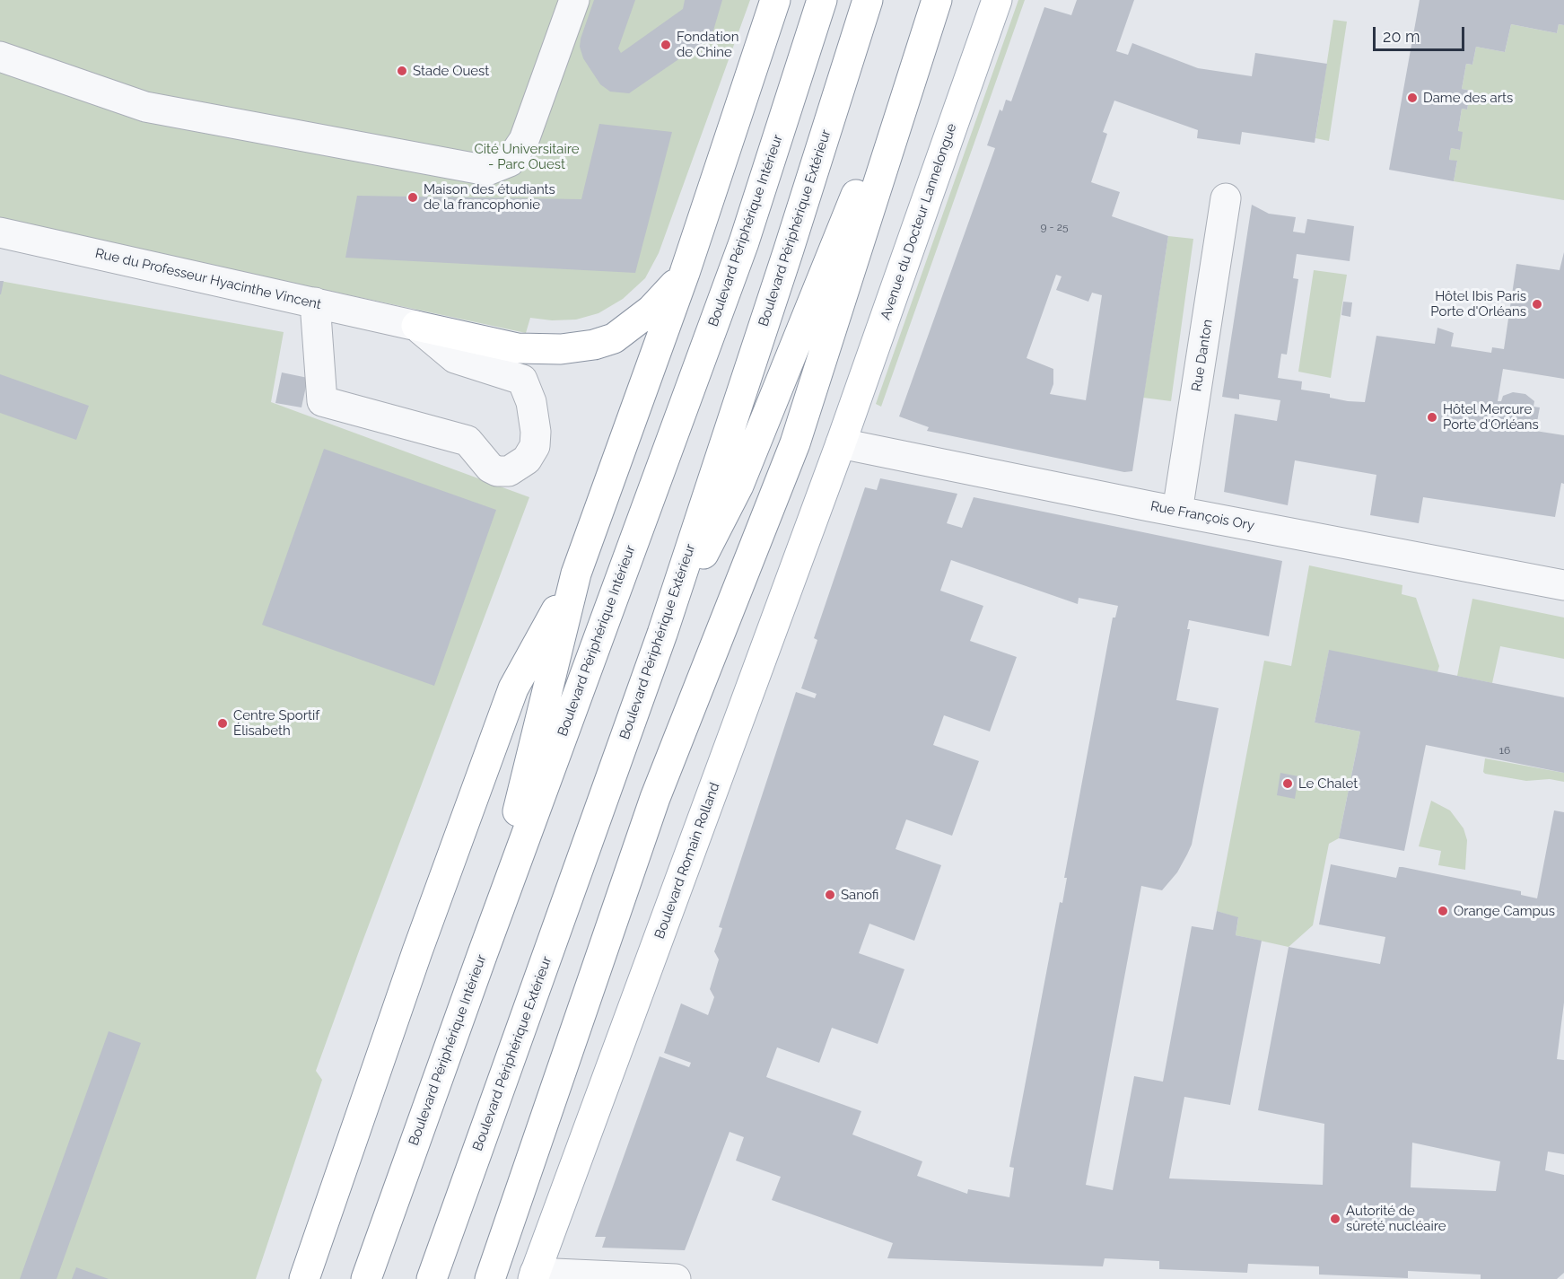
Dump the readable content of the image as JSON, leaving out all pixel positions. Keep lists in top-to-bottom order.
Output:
{
  "streets": {
    "main road": [
      "Avenue du Docteur Lannelongue",
      "Boulevard Périphérique Extérieur",
      "Boulevard Périphérique Intérieur",
      "Boulevard Romain Rolland"
    ],
    "street": ["Rue du Professeur Hyacinthe Vincent", "Rue Danton", "Rue François Ory"]
  },
  "crossings": [
    ["Avenue du Docteur Lannelongue", "Rue François Ory"],
    ["Avenue du Docteur Lannelongue", "Boulevard Romain Rolland"],
    ["Rue Danton", "Rue François Ory"],
    ["Rue François Ory", "Boulevard Romain Rolland"]
  ],
  "parks": ["Cité Universitaire - Parc Ouest"],
  "places": [
    "Fondation de Chine",
    "Stade Ouest",
    "Dame des arts",
    "Maison des étudiants de la francophonie",
    "Hôtel Ibis Paris Porte d'Orléans",
    "Hôtel Mercure Porte d'Orléans",
    "Centre Sportif Élisabeth",
    "Le Chalet",
    "Sanofi",
    "Orange Campus",
    "Autorité de sûreté nucléaire"
  ],
  "house_numbers": ["9 - 25", "16"],
  "scale_bar": "20 m"
}
